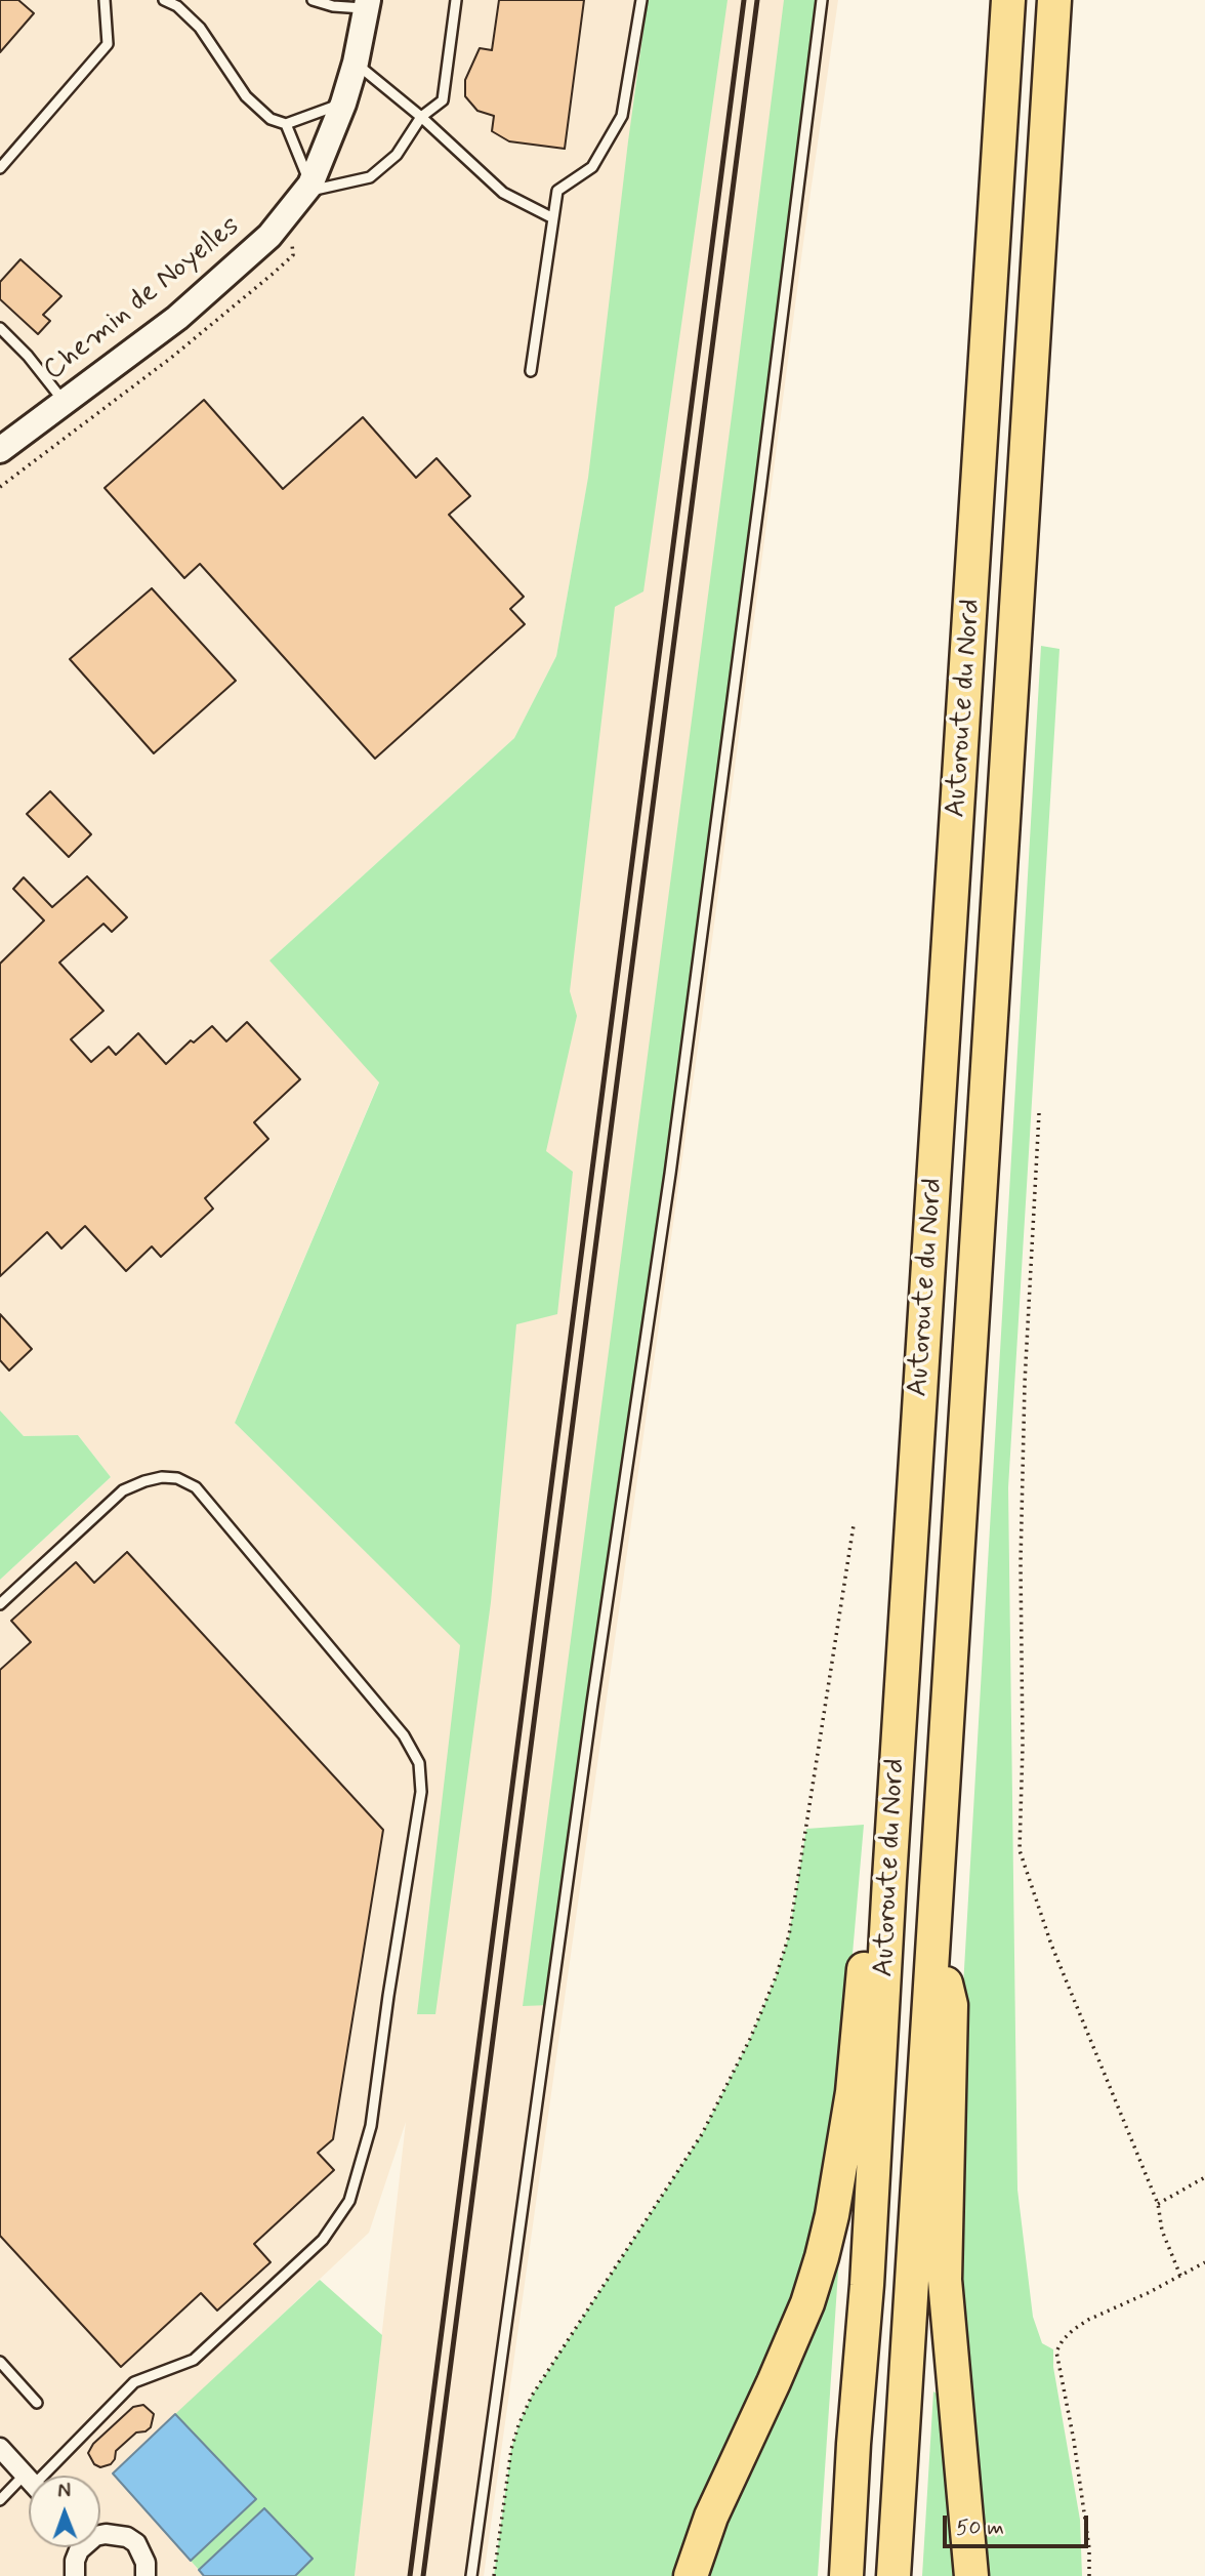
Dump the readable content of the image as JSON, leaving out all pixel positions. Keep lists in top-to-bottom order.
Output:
{
  "streets": {
    "highway": ["Autoroute du Nord"],
    "street": ["Chemin de Noyelles"]
  },
  "scale_bar": "50 m",
  "north": "top"
}
